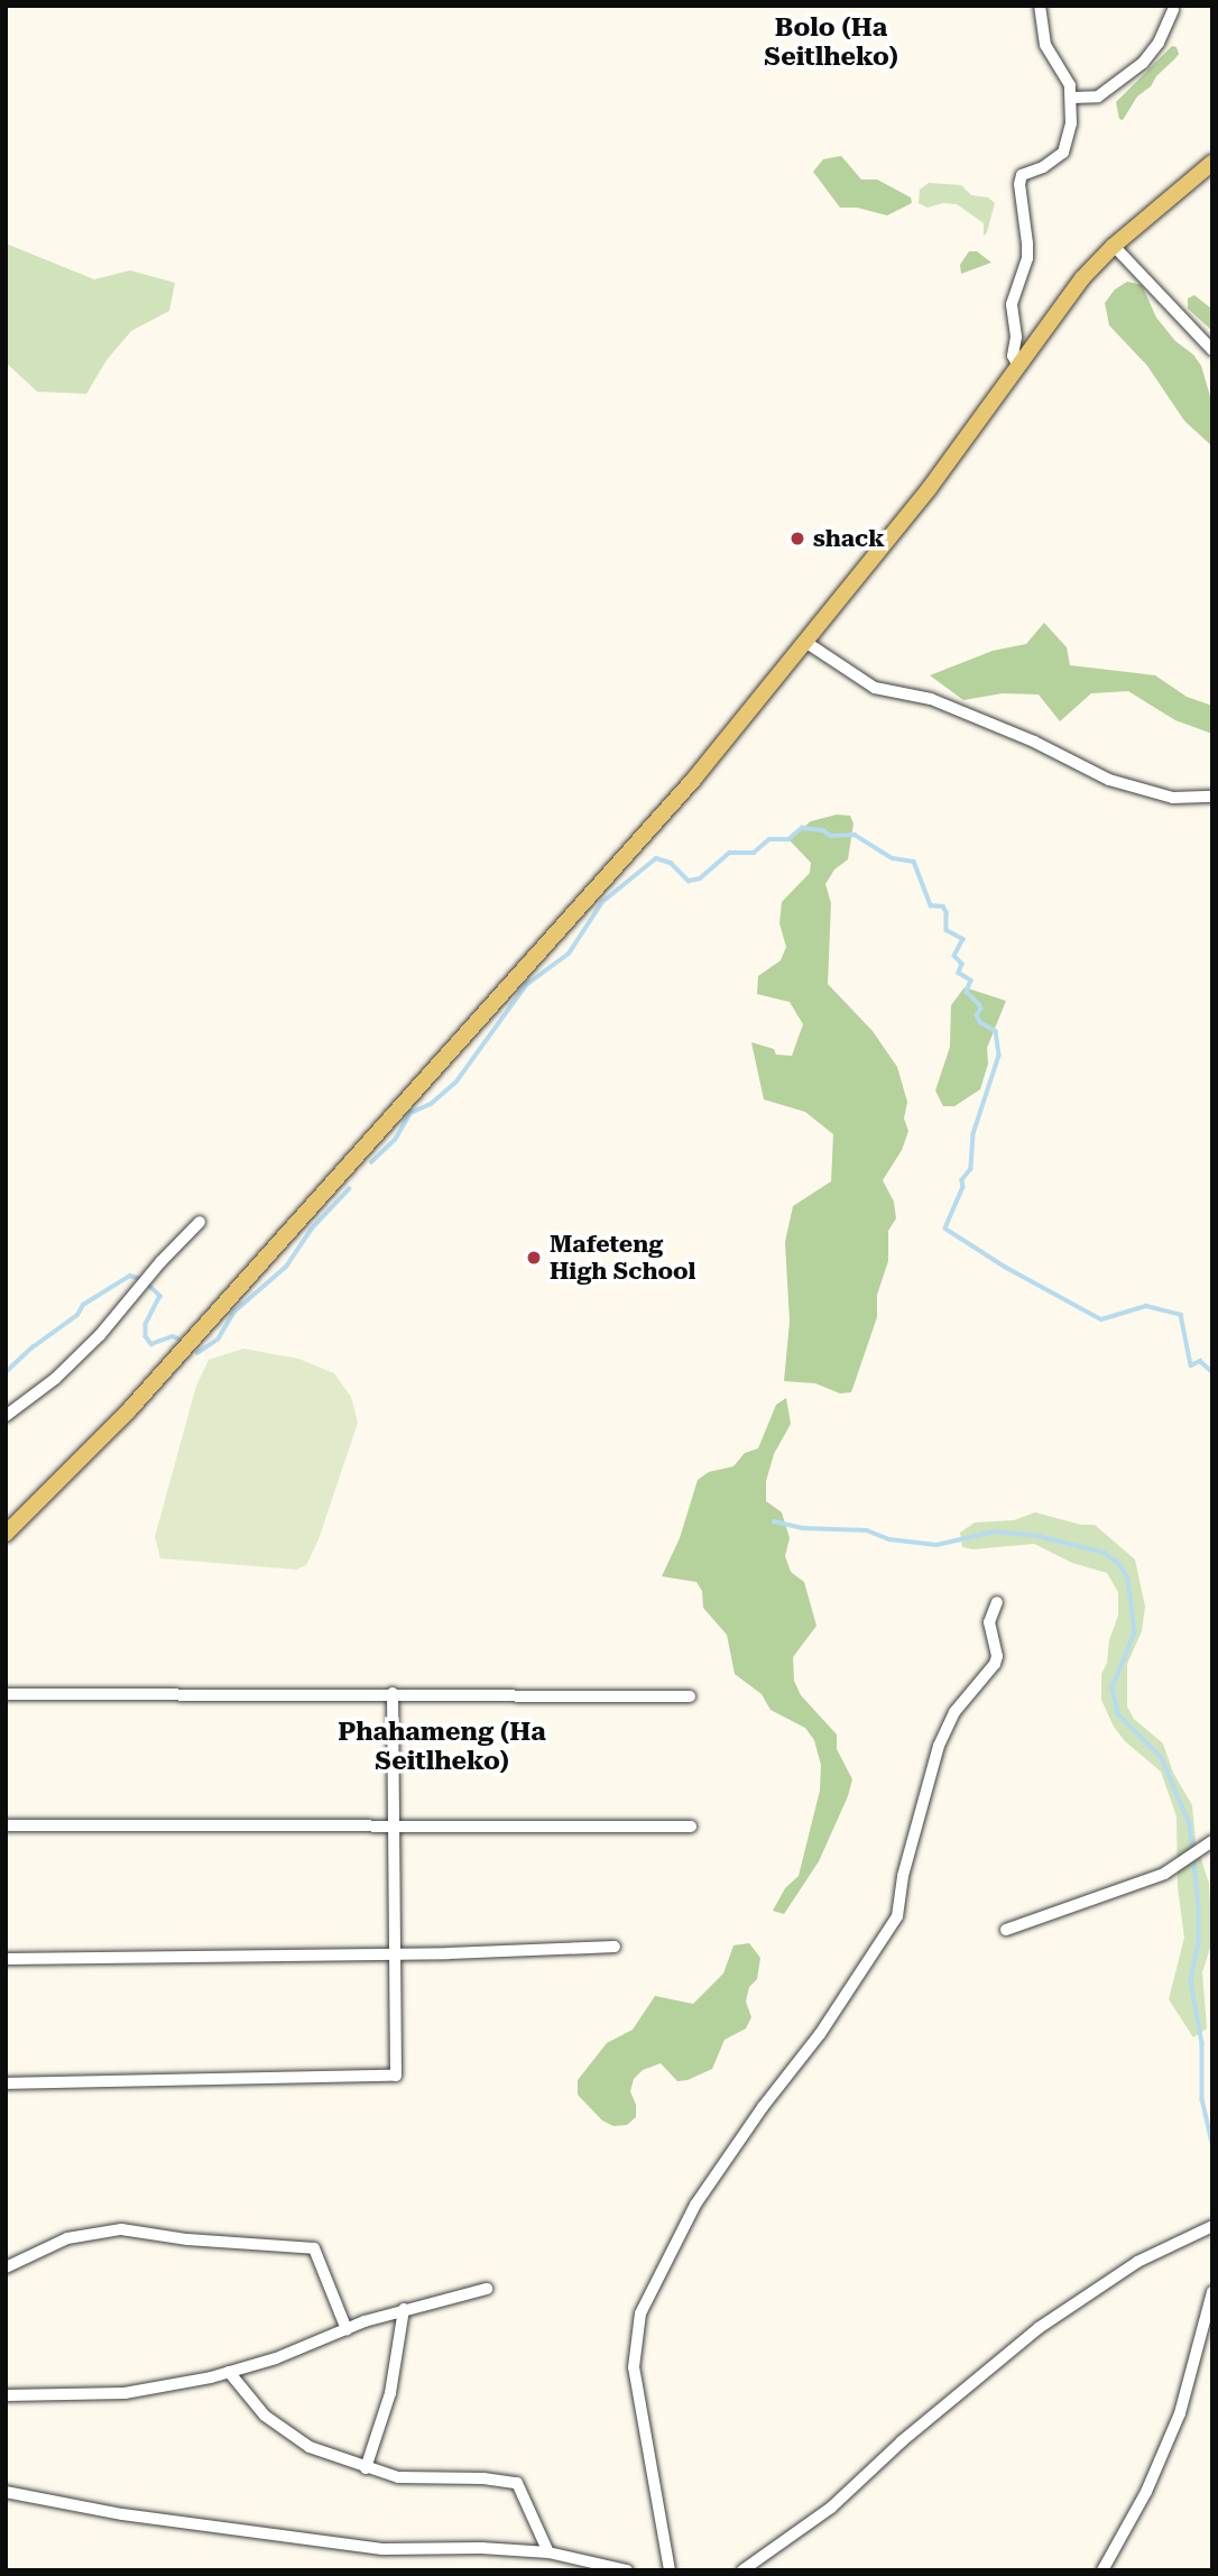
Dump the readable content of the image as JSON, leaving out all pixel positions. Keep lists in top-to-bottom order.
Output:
{
  "districts": ["Bolo (Ha Seitlheko)", "Phahameng (Ha Seitlheko)"],
  "places": ["shack", "Mafeteng High School"]
}
